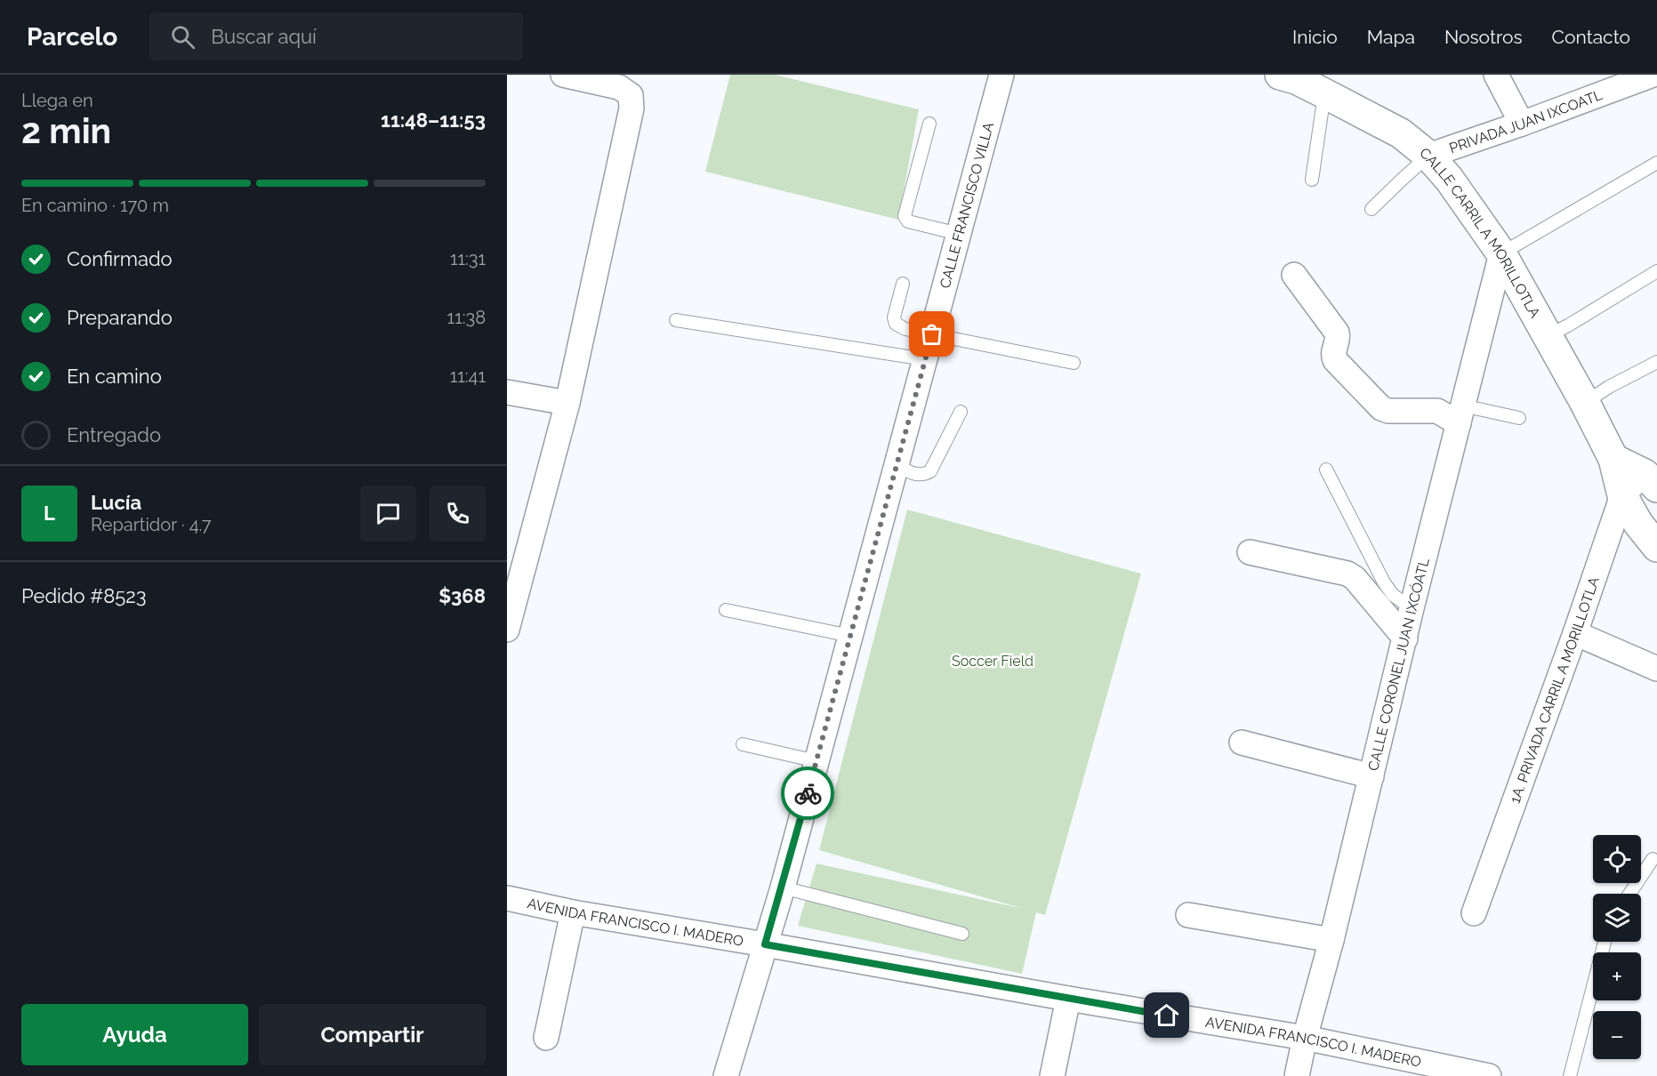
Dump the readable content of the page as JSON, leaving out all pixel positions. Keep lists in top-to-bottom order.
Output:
{
  "streets": {
    "street": [
      "PRIVADA JUAN IXCOATL",
      "CALLE FRANCISCO VILLA",
      "CALLE CARRIL A MORILLOTLA",
      "CALLE CORONEL JUAN IXCÓATL",
      "1A. PRIVADA CARRIL A MORILLOTLA",
      "AVENIDA FRANCISCO I. MADERO"
    ]
  },
  "crossings": [
    ["PRIVADA JUAN IXCOATL", "CALLE CARRIL A MORILLOTLA"],
    ["CALLE FRANCISCO VILLA", "AVENIDA FRANCISCO I. MADERO"],
    ["CALLE CARRIL A MORILLOTLA", "CALLE CORONEL JUAN IXCÓATL"],
    ["CALLE CARRIL A MORILLOTLA", "1A. PRIVADA CARRIL A MORILLOTLA"],
    ["CALLE CORONEL JUAN IXCÓATL", "AVENIDA FRANCISCO I. MADERO"]
  ],
  "parks": ["Soccer Field"],
  "page": {
    "header": "Parcelo",
    "search": "Buscar aquí",
    "nav": [
      "Inicio",
      "Mapa",
      "Nosotros",
      "Contacto"
    ],
    "heading": ["2 min", "Llega en", "11:48–11:53"],
    "panel": [
      "Lucía",
      "Repartidor · 4.7",
      "Pedido #8523",
      "$368"
    ],
    "bar": "En camino · 170 m",
    "list": [
      ["Confirmado", "11:31"],
      ["Preparando", "11:38"],
      ["En camino", "11:41"],
      "Entregado"
    ],
    "round": "L",
    "map_buttons": ["+", "−"],
    "buttons": ["Ayuda", "Compartir"]
  }
}
